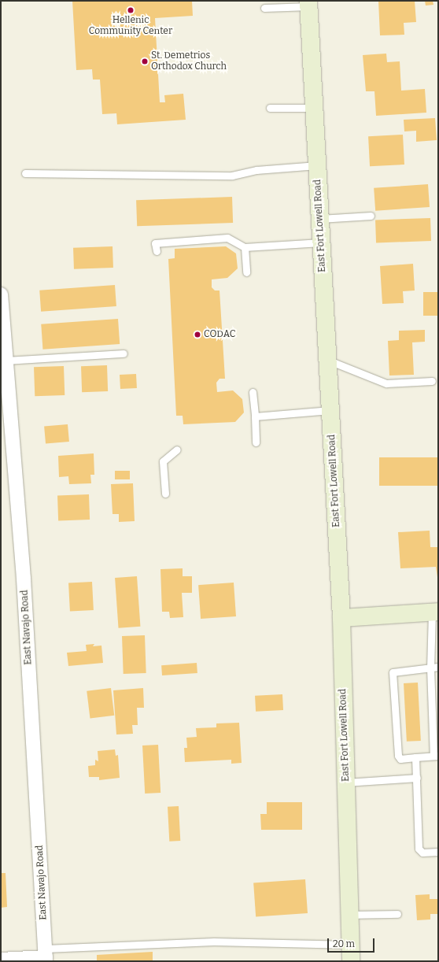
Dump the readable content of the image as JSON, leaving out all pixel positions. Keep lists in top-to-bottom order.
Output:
{
  "streets": {
    "main road": ["East Fort Lowell Road"],
    "street": ["East Navajo Road"]
  },
  "places": ["Hellenic Community Center", "St. Demetrios Orthodox Church", "CODAC"],
  "scale_bar": "20 m"
}
